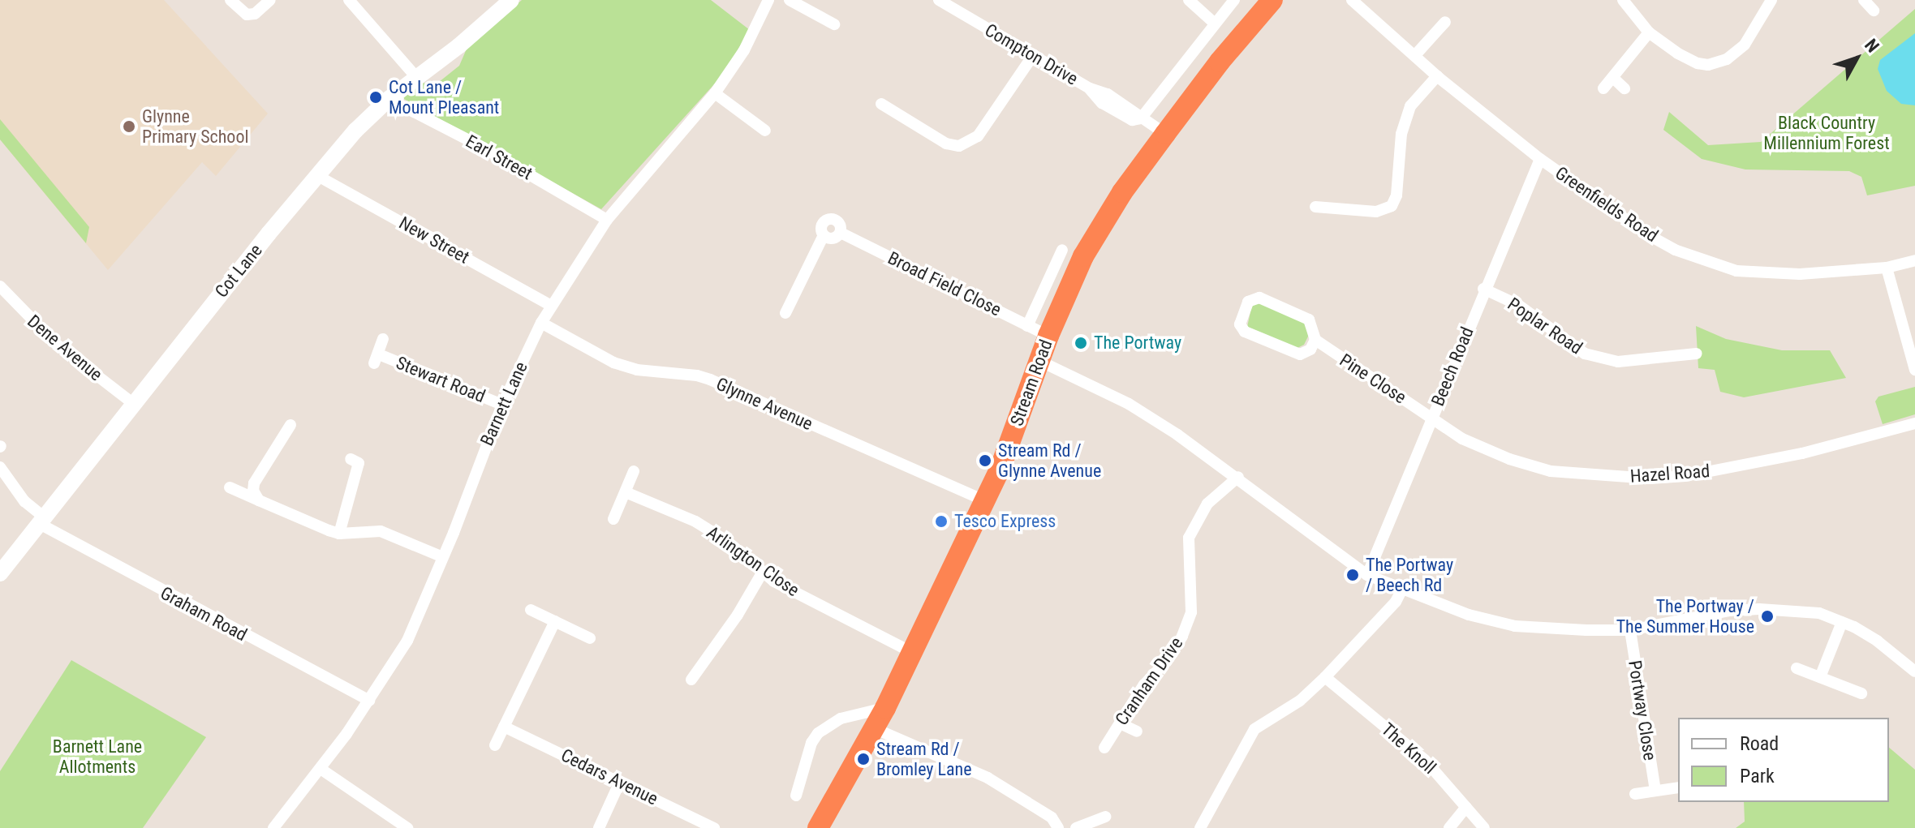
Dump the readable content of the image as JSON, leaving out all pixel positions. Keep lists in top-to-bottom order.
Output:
{
  "streets": {
    "highway": ["Stream Road"],
    "street": [
      "Compton Drive",
      "Earl Street",
      "Greenfields Road",
      "New Street",
      "Cot Lane",
      "Broad Field Close",
      "Poplar Road",
      "Dene Avenue",
      "Beech Road",
      "Pine Close",
      "Stewart Road",
      "Barnett Lane",
      "Glynne Avenue",
      "Hazel Road",
      "Arlington Close",
      "Graham Road",
      "Cranham Drive",
      "Portway Close",
      "The Knoll",
      "Cedars Avenue"
    ]
  },
  "crossings": [
    ["Compton Drive", "Stream Road"],
    ["Earl Street", "Cot Lane"],
    ["Earl Street", "Barnett Lane"],
    ["Greenfields Road", "Beech Road"],
    ["New Street", "Cot Lane"],
    ["New Street", "Barnett Lane"],
    ["Cot Lane", "Dene Avenue"],
    ["Cot Lane", "Graham Road"],
    ["Broad Field Close", "Stream Road"],
    ["Poplar Road", "Beech Road"],
    ["Beech Road", "Pine Close"],
    ["Beech Road", "Hazel Road"],
    ["Pine Close", "Hazel Road"],
    ["Stewart Road", "Barnett Lane"],
    ["Stream Road", "Glynne Avenue"],
    ["Stream Road", "Arlington Close"],
    ["Barnett Lane", "Glynne Avenue"],
    ["Barnett Lane", "Graham Road"]
  ],
  "parks": ["Black Country Millennium Forest", "Barnett Lane Allotments"],
  "places": [
    "Cot Lane / Mount Pleasant",
    "Glynne Primary School",
    "The Portway",
    "Stream Rd / Glynne Avenue",
    "Tesco Express",
    "The Portway / Beech Rd",
    "The Portway / The Summer House",
    "Stream Rd / Bromley Lane"
  ],
  "legend": ["Road", "Park"],
  "north": "top right"
}
